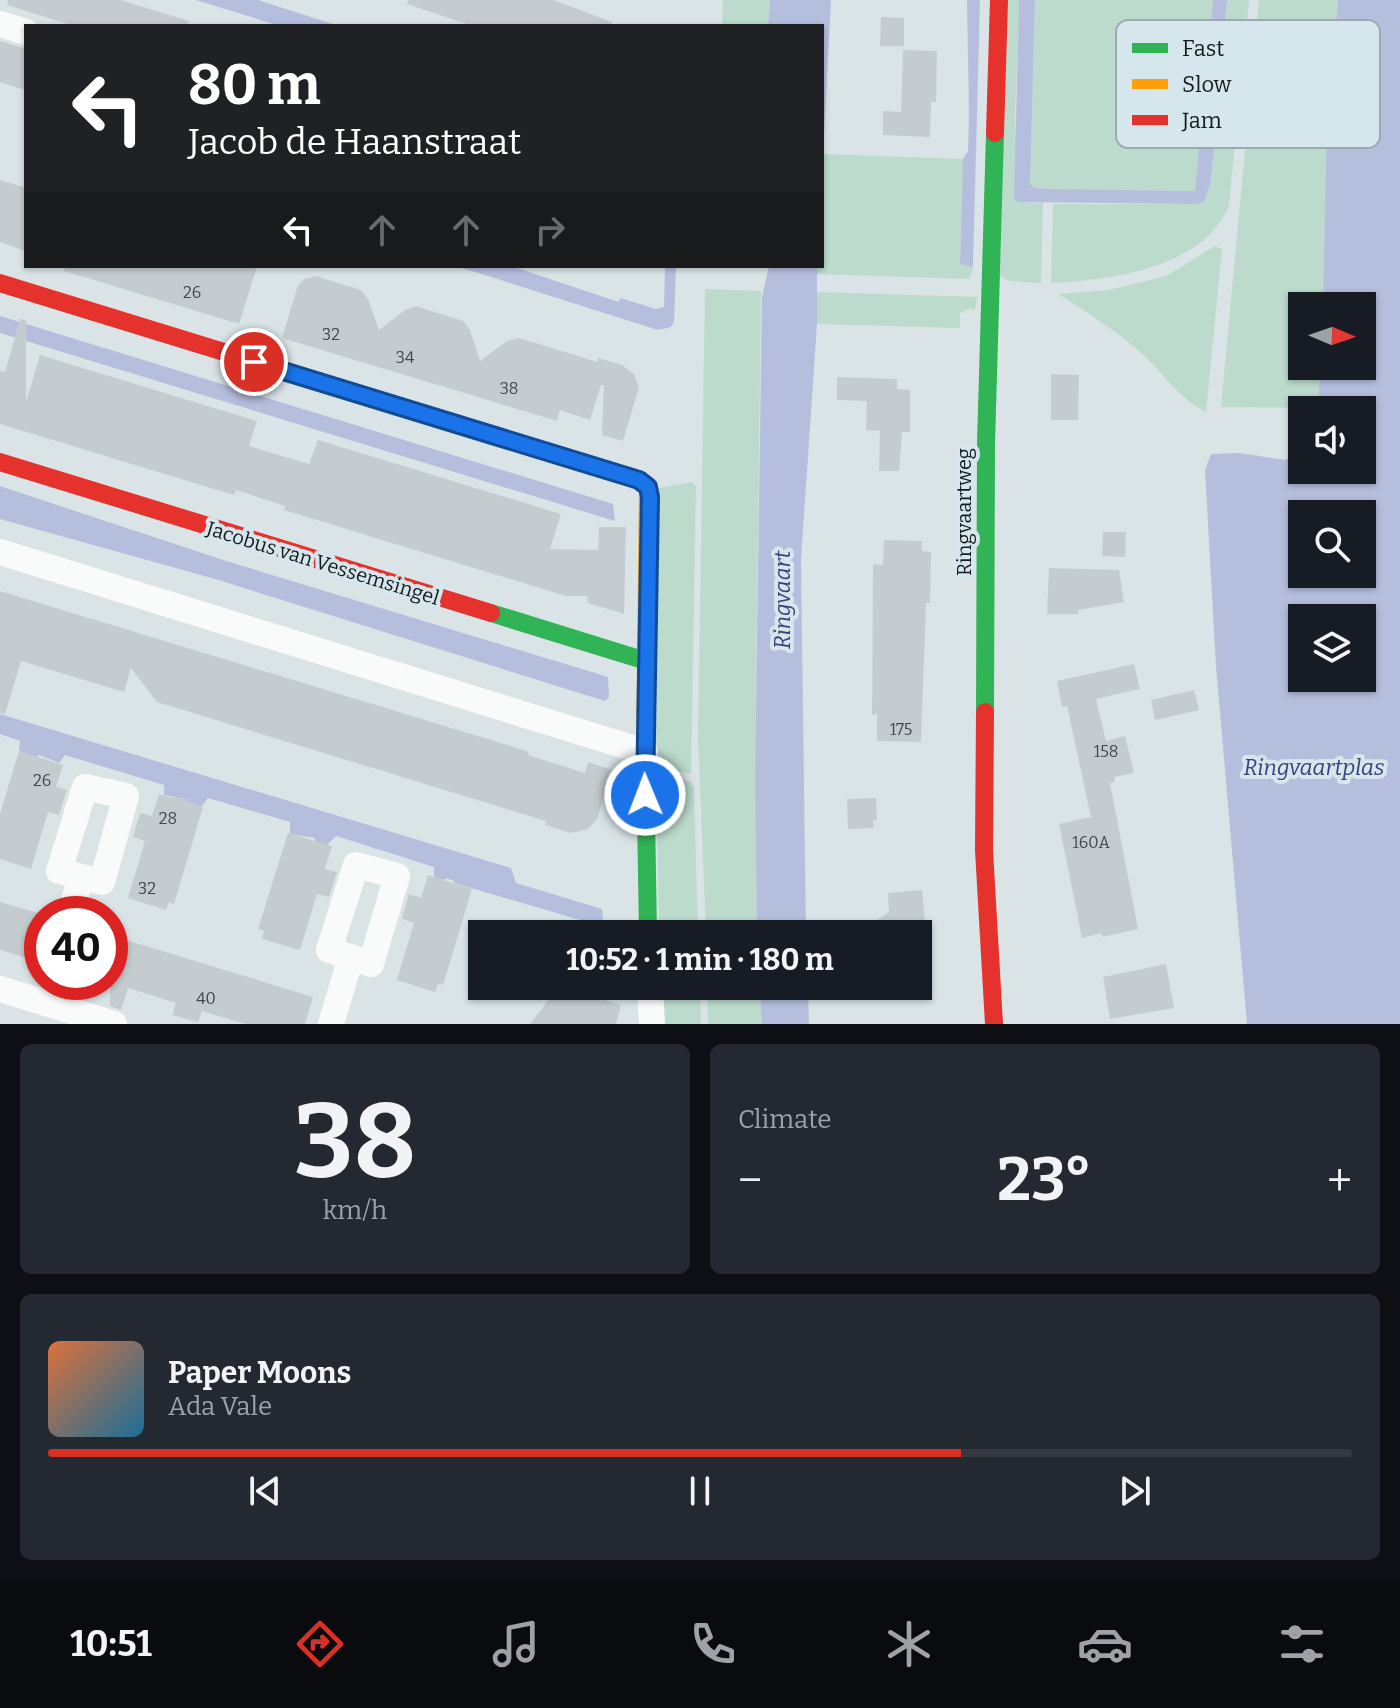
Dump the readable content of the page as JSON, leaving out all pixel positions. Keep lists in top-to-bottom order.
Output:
{
  "streets": {
    "street": ["Ringvaartweg", "Jacobus van Vessemsingel"]
  },
  "water": ["Ringvaart", "Ringvaartplas"],
  "house_numbers": [
    "26",
    "32",
    "34",
    "38",
    "175",
    "158",
    "26",
    "28",
    "160A",
    "32",
    "40"
  ],
  "legend": ["Fast", "Slow", "Jam"],
  "north": "right",
  "page": {
    "turn": ["80 m", "Jacob de Haanstraat"],
    "limit": "40",
    "trip": "10:52 · 1 min · 180 m",
    "tile": [
      ["38", "km/h"],
      "Climate"
    ],
    "heat": ["−", "23°", "+"],
    "song": ["Paper Moons", "Ada Vale"],
    "tabs": "10:51"
  }
}
